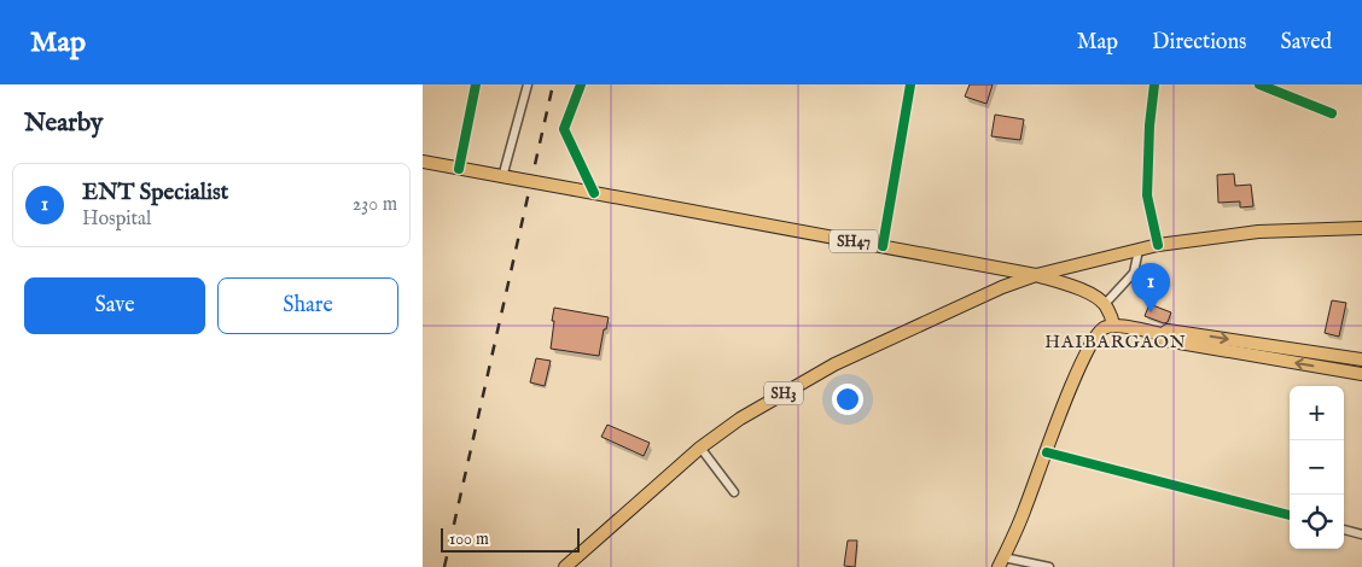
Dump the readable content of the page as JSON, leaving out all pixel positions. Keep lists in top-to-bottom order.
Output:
{
  "streets": {
    "main road": ["SH47", "SH3"]
  },
  "crossings": [
    ["SH47", "SH3"]
  ],
  "districts": ["HAIBARGAON"],
  "scale_bar": "100 m",
  "page": {
    "header": "Map",
    "nav": ["Map", "Directions", "Saved"],
    "heading": "Nearby",
    "list": [
      {
        "mark": "1",
        "name": "ENT Specialist",
        "note": "Hospital",
        "value": "230 m"
      }
    ],
    "buttons": ["Save", "Share"],
    "pins": "1",
    "map_buttons": ["+", "−"],
    "scale": "100 m"
  }
}
